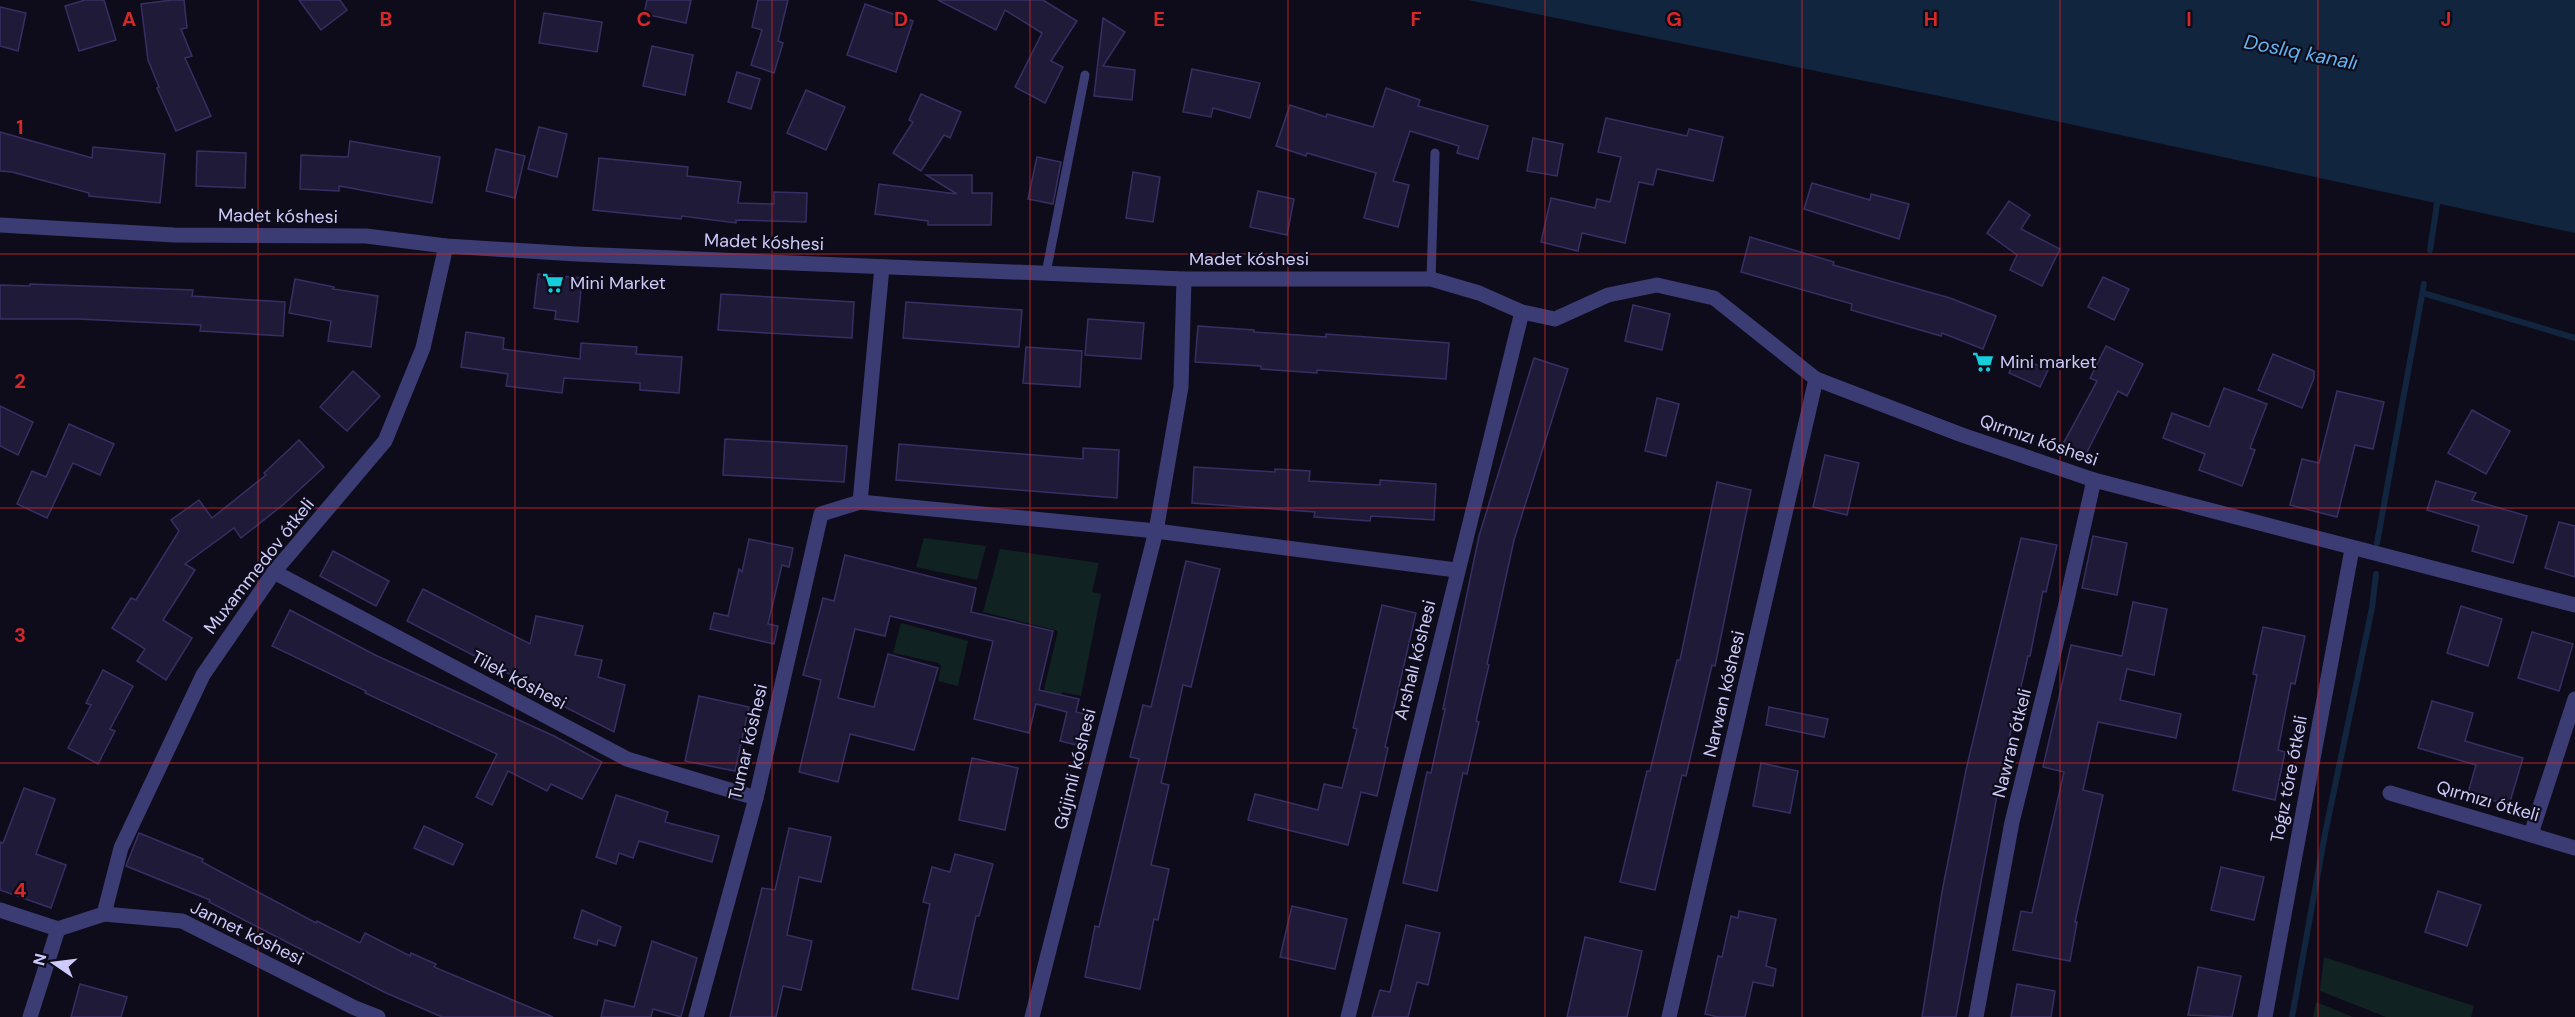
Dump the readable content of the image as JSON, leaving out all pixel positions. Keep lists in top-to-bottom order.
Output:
{
  "streets": {
    "street": [
      "Madet kóshesi",
      "Qırmızı kóshesi",
      "Muxammedov ótkeli",
      "Arshalı kóshesi",
      "Tilek kóshesi",
      "Narwan kóshesi",
      "Tumar kóshesi",
      "Nawran ótkeli",
      "Gújimli kóshesi",
      "Toǵız tóre ótkeli",
      "Qırmızı ótkeli",
      "Jannet kóshesi"
    ]
  },
  "crossings": [
    ["Madet kóshesi", "Qırmızı kóshesi"],
    ["Madet kóshesi", "Muxammedov ótkeli"],
    ["Madet kóshesi", "Arshalı kóshesi"],
    ["Madet kóshesi", "Gújimli kóshesi"],
    ["Qırmızı kóshesi", "Arshalı kóshesi"],
    ["Qırmızı kóshesi", "Narwan kóshesi"],
    ["Qırmızı kóshesi", "Nawran ótkeli"],
    ["Qırmızı kóshesi", "Toǵız tóre ótkeli"],
    ["Muxammedov ótkeli", "Tilek kóshesi"],
    ["Muxammedov ótkeli", "Jannet kóshesi"],
    ["Tilek kóshesi", "Tumar kóshesi"],
    ["Tumar kóshesi", "Gújimli kóshesi"]
  ],
  "water": ["Doslıq kanalı"],
  "places": {
    "supermarket": ["Mini Market", "Mini market"]
  },
  "north": "left",
  "grid": {
    "columns": [
      "A",
      "B",
      "C",
      "D",
      "E",
      "F",
      "G",
      "H",
      "I",
      "J"
    ],
    "rows": [
      "1",
      "2",
      "3",
      "4"
    ]
  }
}
